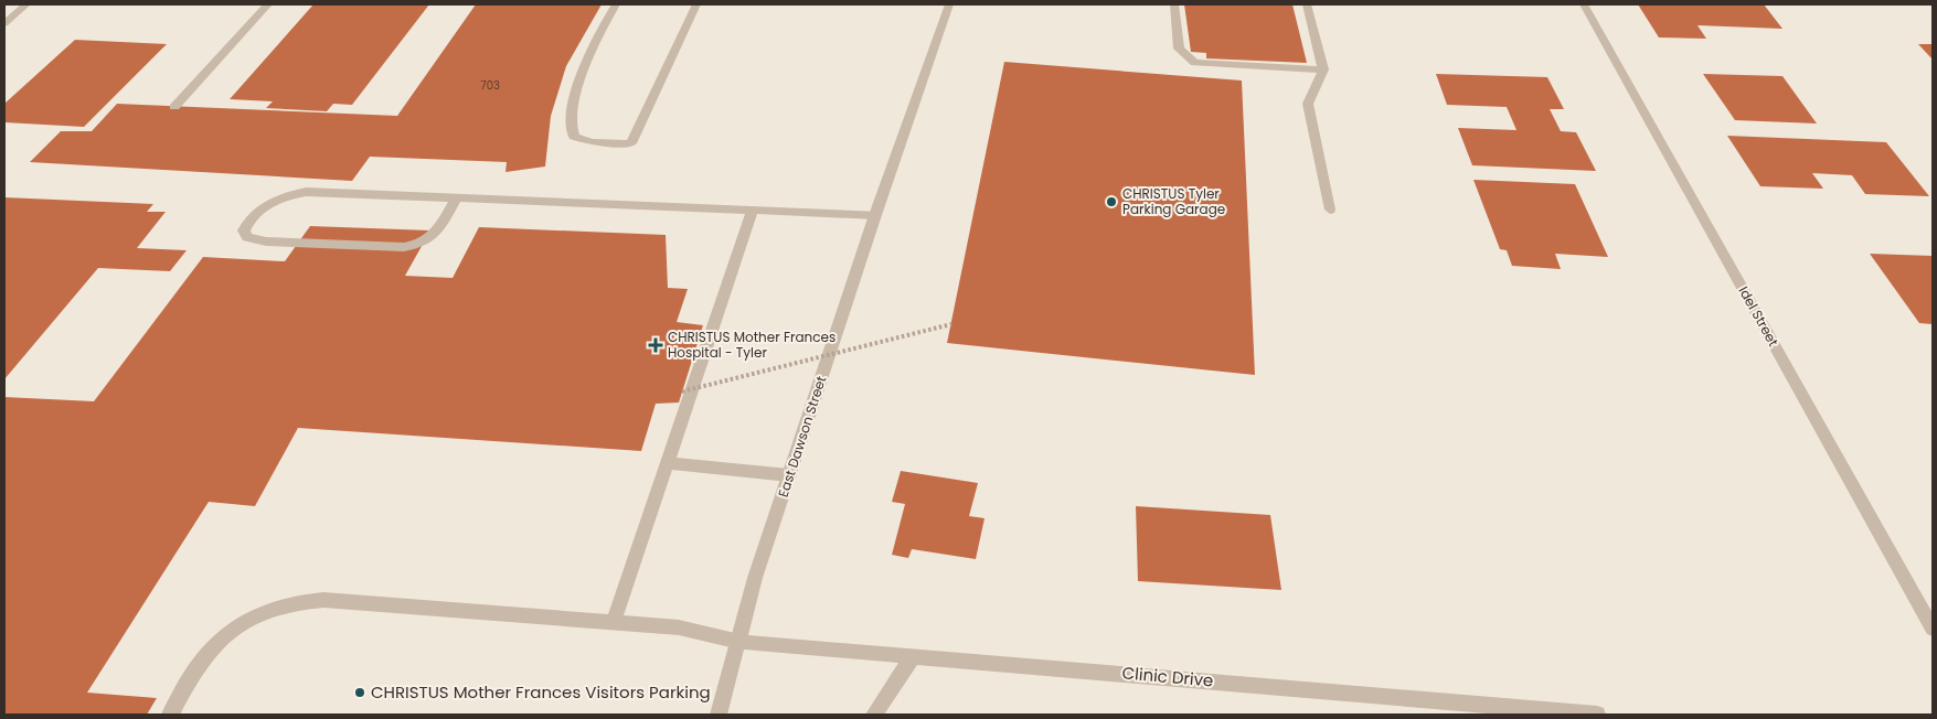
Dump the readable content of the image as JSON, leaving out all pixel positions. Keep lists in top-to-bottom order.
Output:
{
  "streets": {
    "street": ["Idel Street", "East Dawson Street", "Clinic Drive"]
  },
  "crossings": [
    ["East Dawson Street", "Clinic Drive"]
  ],
  "places": {
    "other": ["CHRISTUS Tyler Parking Garage", "CHRISTUS Mother Frances Visitors Parking"],
    "health": ["CHRISTUS Mother Frances Hospital - Tyler"]
  },
  "house_numbers": ["703"]
}
